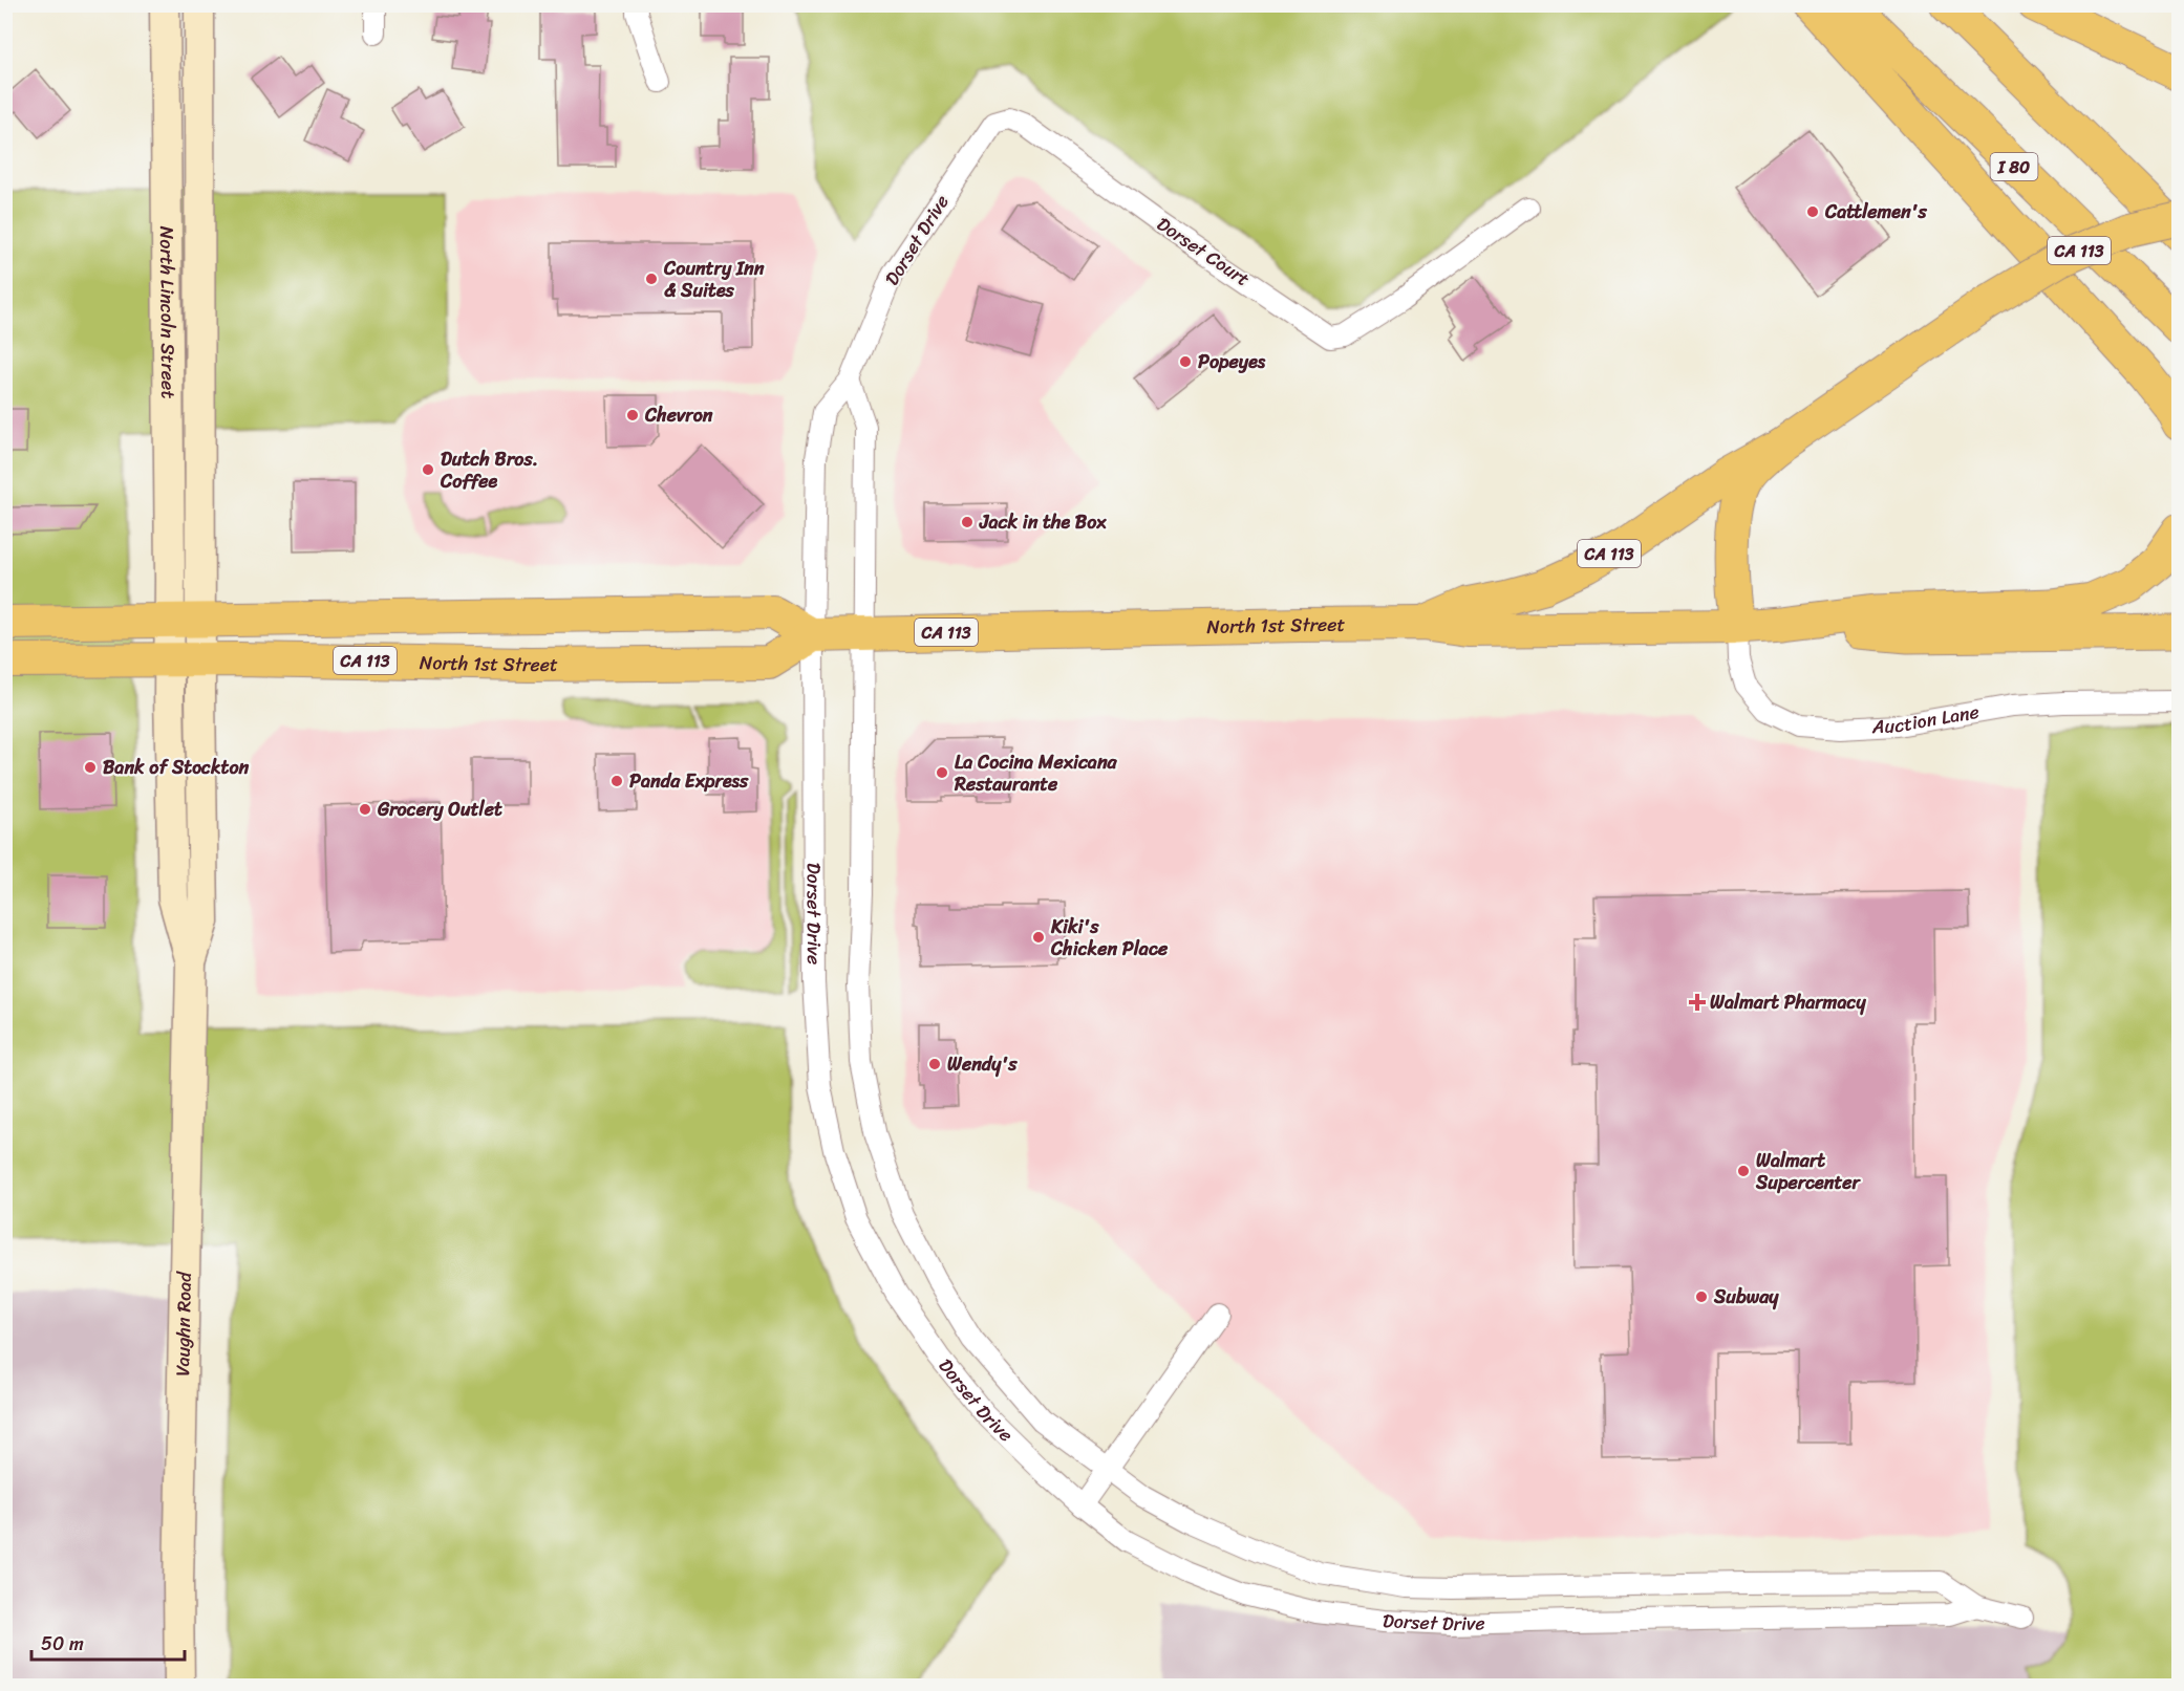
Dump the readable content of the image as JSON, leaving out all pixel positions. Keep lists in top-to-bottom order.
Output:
{
  "streets": {
    "highway": ["I 80", "CA 113"],
    "main road": ["North 1st Street"],
    "street": [
      "Dorset Drive",
      "Dorset Court",
      "North Lincoln Street",
      "Auction Lane",
      "Vaughn Road"
    ]
  },
  "crossings": [
    ["Dorset Drive", "Dorset Court"],
    ["Dorset Drive", "North 1st Street"],
    ["CA 113", "North 1st Street"],
    ["CA 113", "Auction Lane"],
    ["North Lincoln Street", "Vaughn Road"],
    ["North 1st Street", "Auction Lane"],
    ["North 1st Street", "Vaughn Road"]
  ],
  "places": {
    "other": [
      "Cattlemen's",
      "Country Inn & Suites",
      "Popeyes",
      "Chevron",
      "Dutch Bros. Coffee",
      "Jack in the Box",
      "Bank of Stockton",
      "La Cocina Mexicana Restaurante",
      "Panda Express",
      "Grocery Outlet",
      "Kiki's Chicken Place",
      "Wendy's",
      "Walmart Supercenter",
      "Subway"
    ],
    "health": ["Walmart Pharmacy"]
  },
  "scale_bar": "50 m"
}
